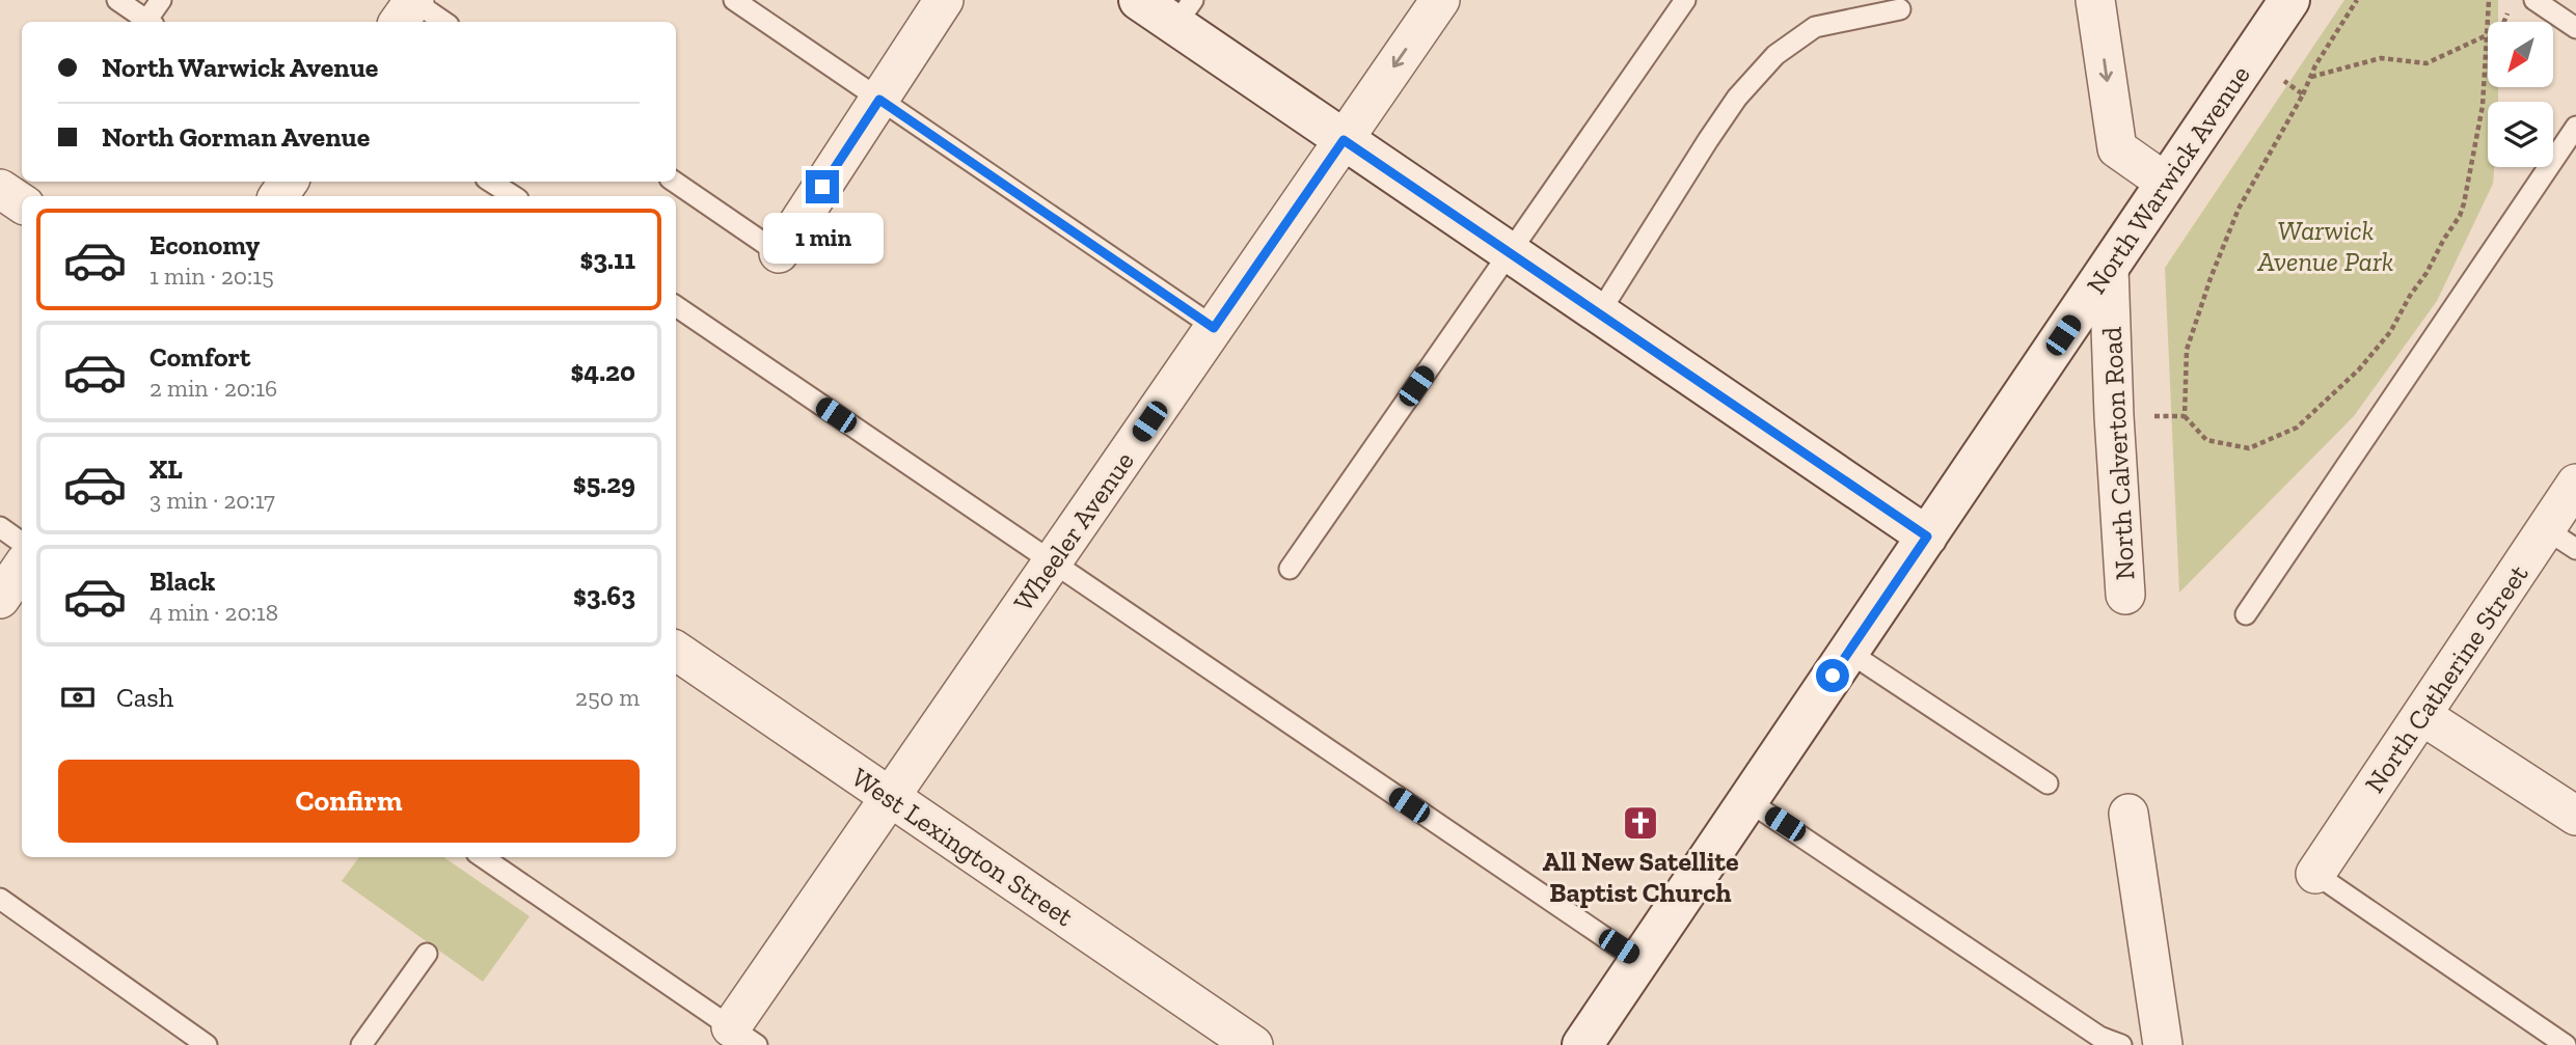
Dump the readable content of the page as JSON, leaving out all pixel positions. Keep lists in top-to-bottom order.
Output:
{
  "streets": {
    "street": [
      "North Warwick Avenue",
      "North Calverton Road",
      "Wheeler Avenue",
      "North Catherine Street",
      "West Lexington Street"
    ]
  },
  "crossings": [
    ["North Warwick Avenue", "North Calverton Road"],
    ["Wheeler Avenue", "West Lexington Street"]
  ],
  "parks": ["Warwick Avenue Park"],
  "places": {
    "church": ["All New Satellite Baptist Church"]
  },
  "north": "bottom left",
  "page": {
    "banner": ["North Warwick Avenue", "North Gorman Avenue"],
    "list": [
      {
        "name": "Economy",
        "note": "1 min · 20:15",
        "value": "$3.11"
      },
      {
        "name": "Comfort",
        "note": "2 min · 20:16",
        "value": "$4.20"
      },
      {
        "name": "XL",
        "note": "3 min · 20:17",
        "value": "$5.29"
      },
      {
        "name": "Black",
        "note": "4 min · 20:18",
        "value": "$3.63"
      }
    ],
    "bubble": "1 min",
    "pay": ["Cash", "250 m"],
    "buttons": "Confirm"
  }
}
